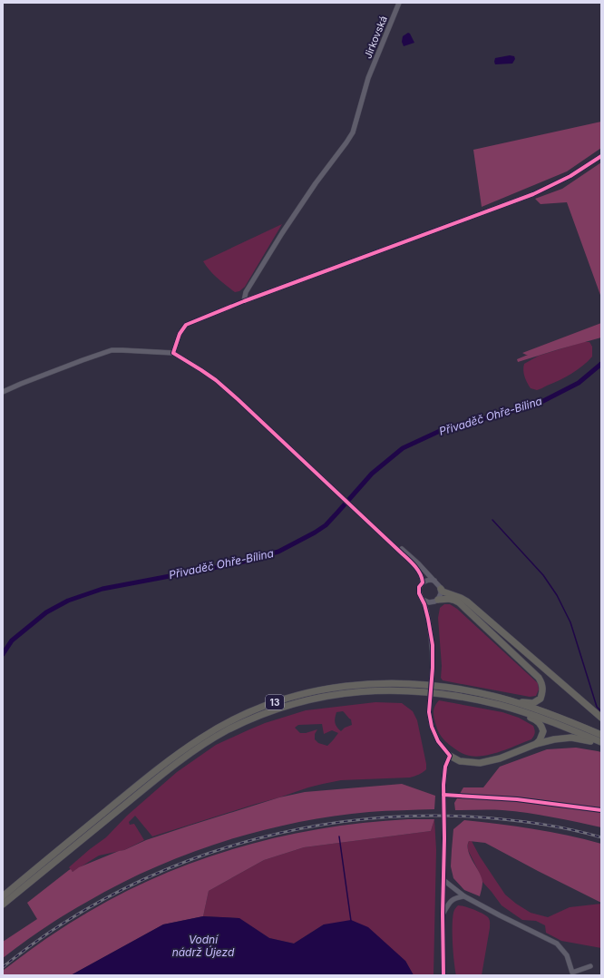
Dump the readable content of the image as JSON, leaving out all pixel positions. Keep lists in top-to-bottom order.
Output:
{
  "streets": {
    "highway": ["13"],
    "street": ["Jirkovská"]
  },
  "water": ["Přivaděč Ohře-Bílina", "Vodní nádrž Újezd"]
}
